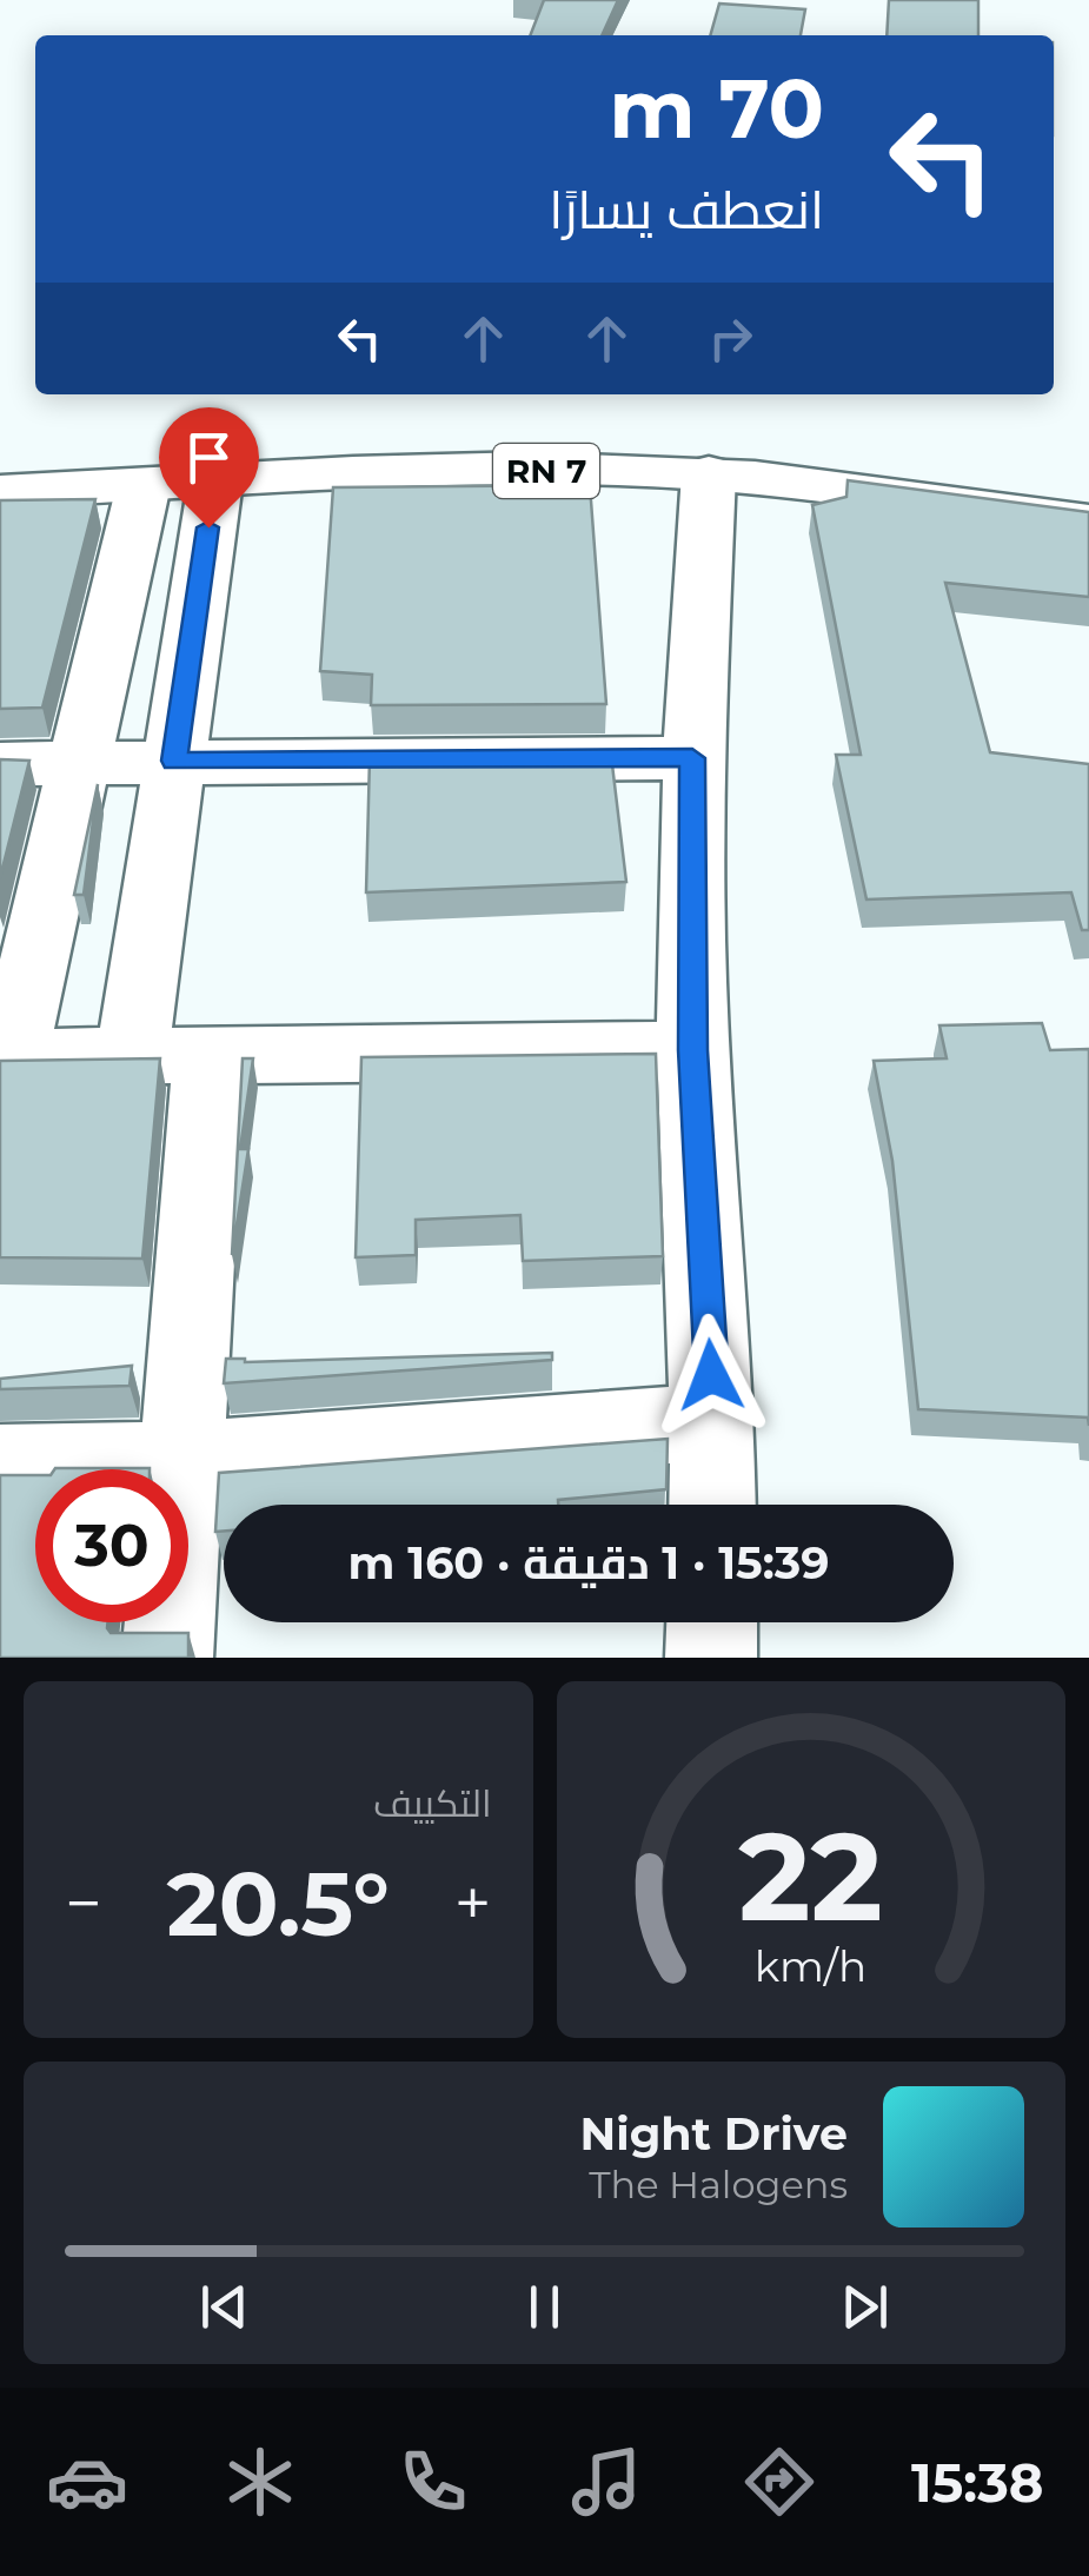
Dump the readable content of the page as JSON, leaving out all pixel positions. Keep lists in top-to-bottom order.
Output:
{
  "streets": {
    "street": ["RN 7"]
  },
  "page": {
    "turn": ["70 m", "انعطف يسارًا"],
    "limit": "30",
    "trip": "15:39 · 1 دقيقة · 160 m",
    "tile": "التكييف",
    "heat": ["−", "20.5°", "+"],
    "song": ["Night Drive", "The Halogens"],
    "tabs": "15:38",
    "gauge": ["22", "km/h"]
  }
}
